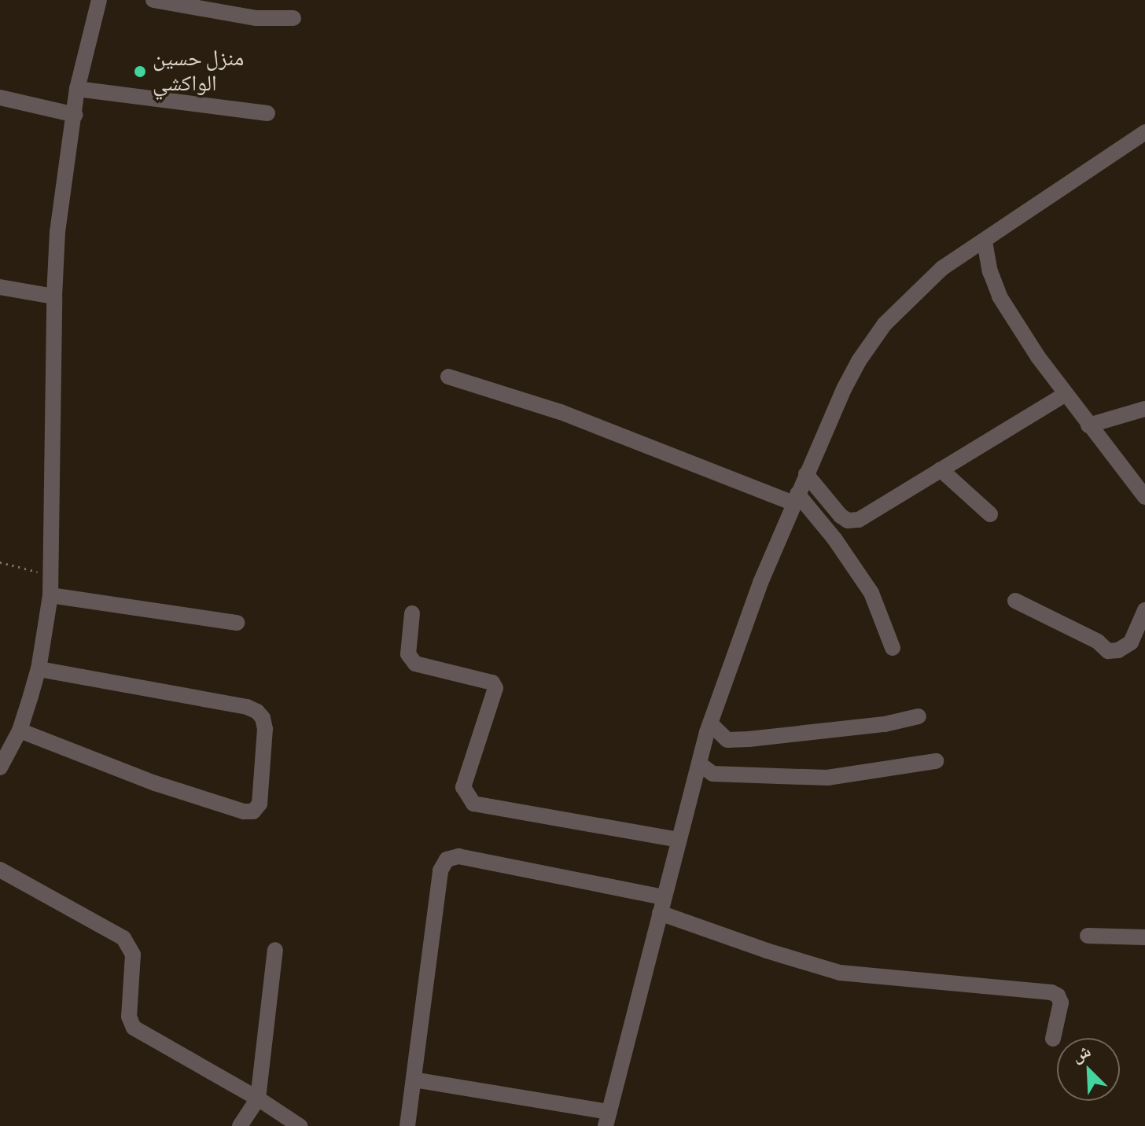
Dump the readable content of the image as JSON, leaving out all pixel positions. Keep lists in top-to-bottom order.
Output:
{
  "places": ["منزل حسين الواكشي"],
  "north": "top left"
}
